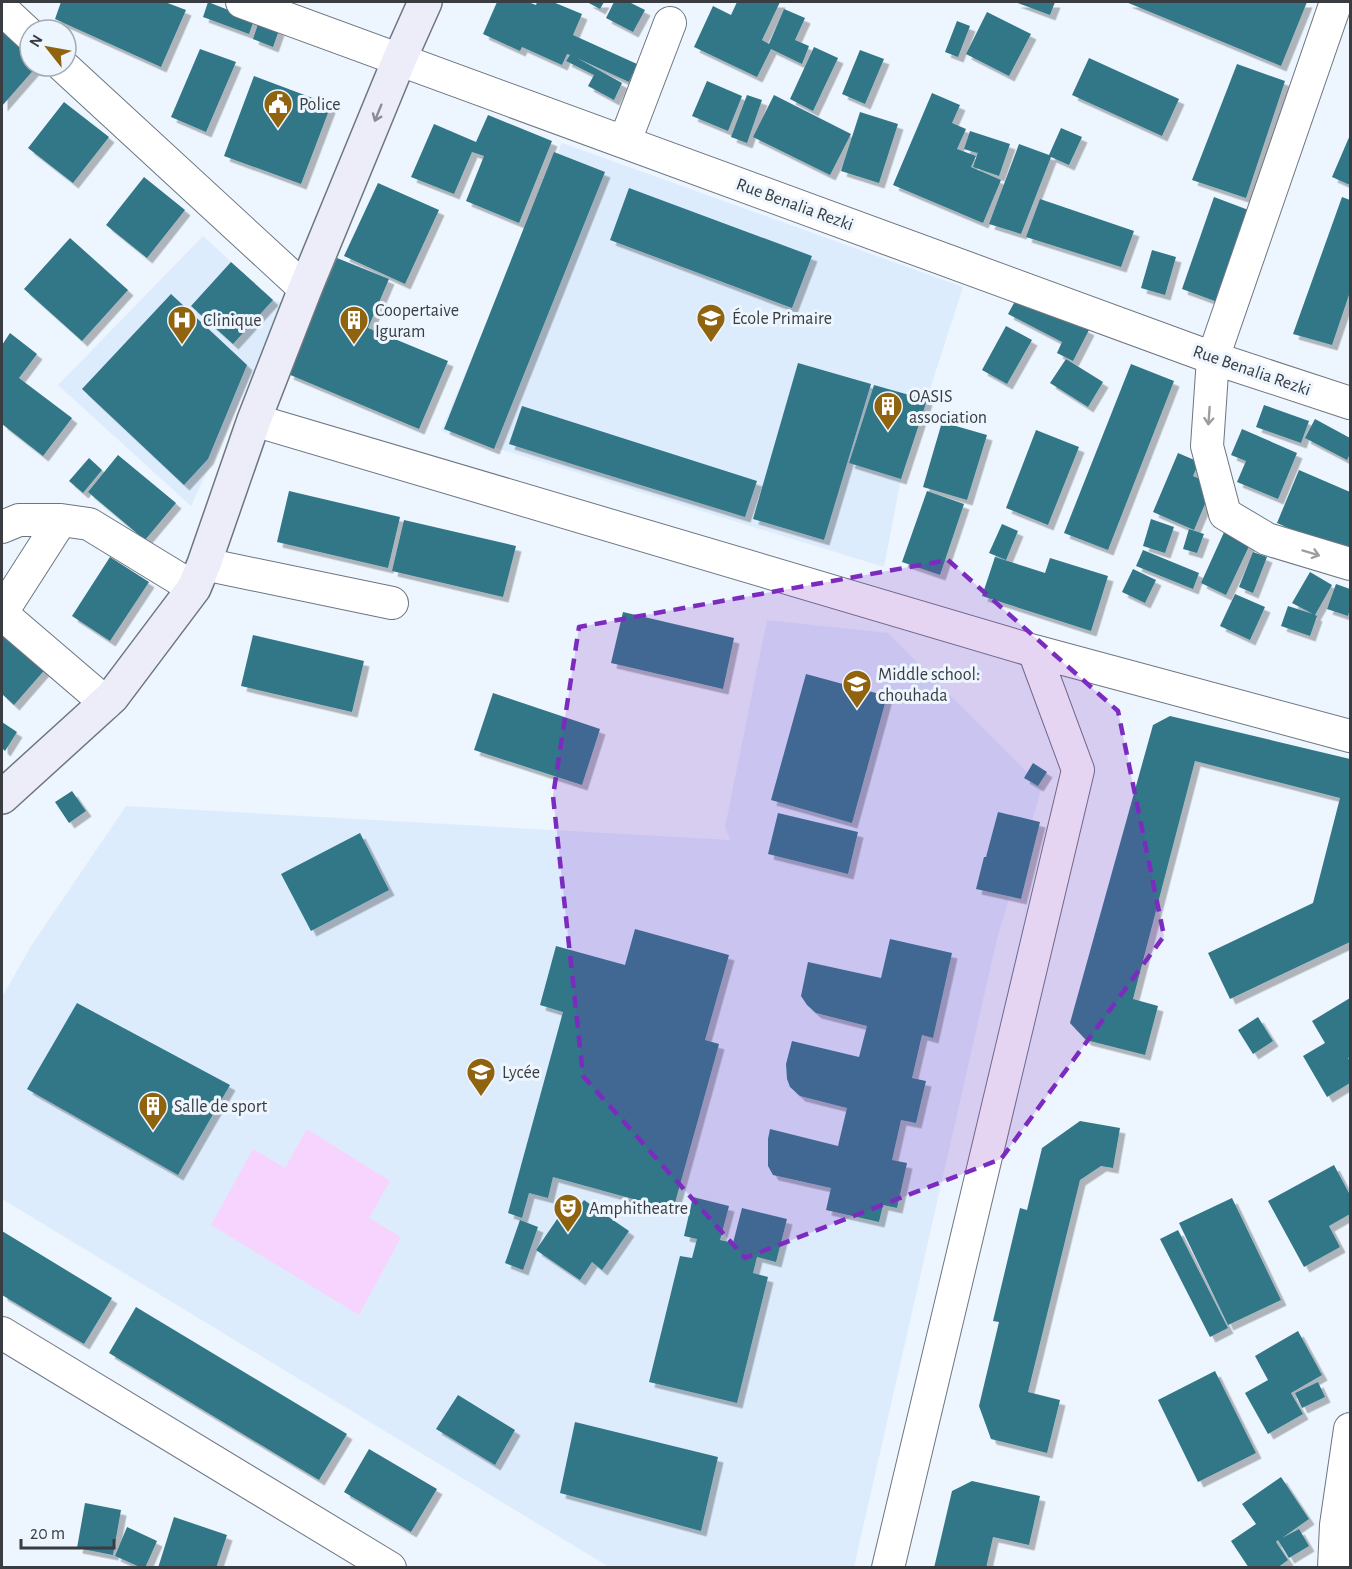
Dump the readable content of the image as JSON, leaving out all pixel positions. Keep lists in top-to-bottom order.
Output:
{
  "streets": {
    "street": ["Rue Benalia Rezki"]
  },
  "places": {
    "public building": ["Police"],
    "school or university": ["École Primaire", "Middle school: chouhada", "Lycée"],
    "hospital": ["Clinique"],
    "building": ["Coopertaive Iguram", "OASIS association", "Salle de sport"],
    "theatre": ["Amphitheatre"]
  },
  "scale_bar": "20 m",
  "north": "top left"
}
